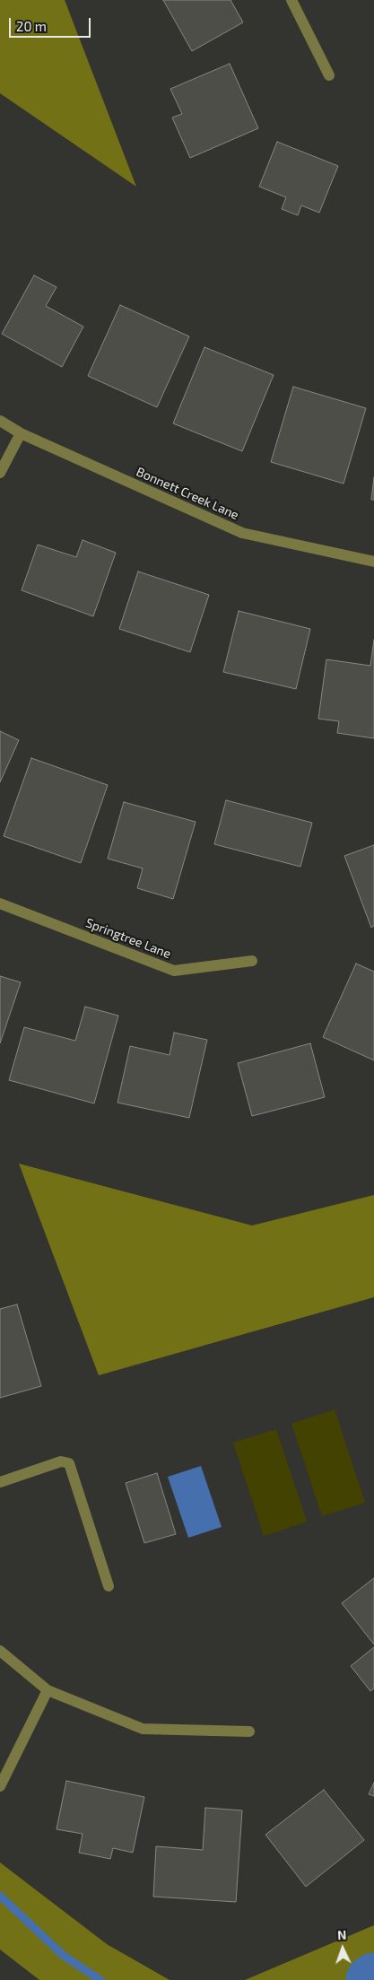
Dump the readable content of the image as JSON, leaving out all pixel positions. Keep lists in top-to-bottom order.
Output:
{
  "streets": {
    "street": ["Bonnett Creek Lane", "Springtree Lane"]
  },
  "scale_bar": "20 m",
  "north": "top"
}
